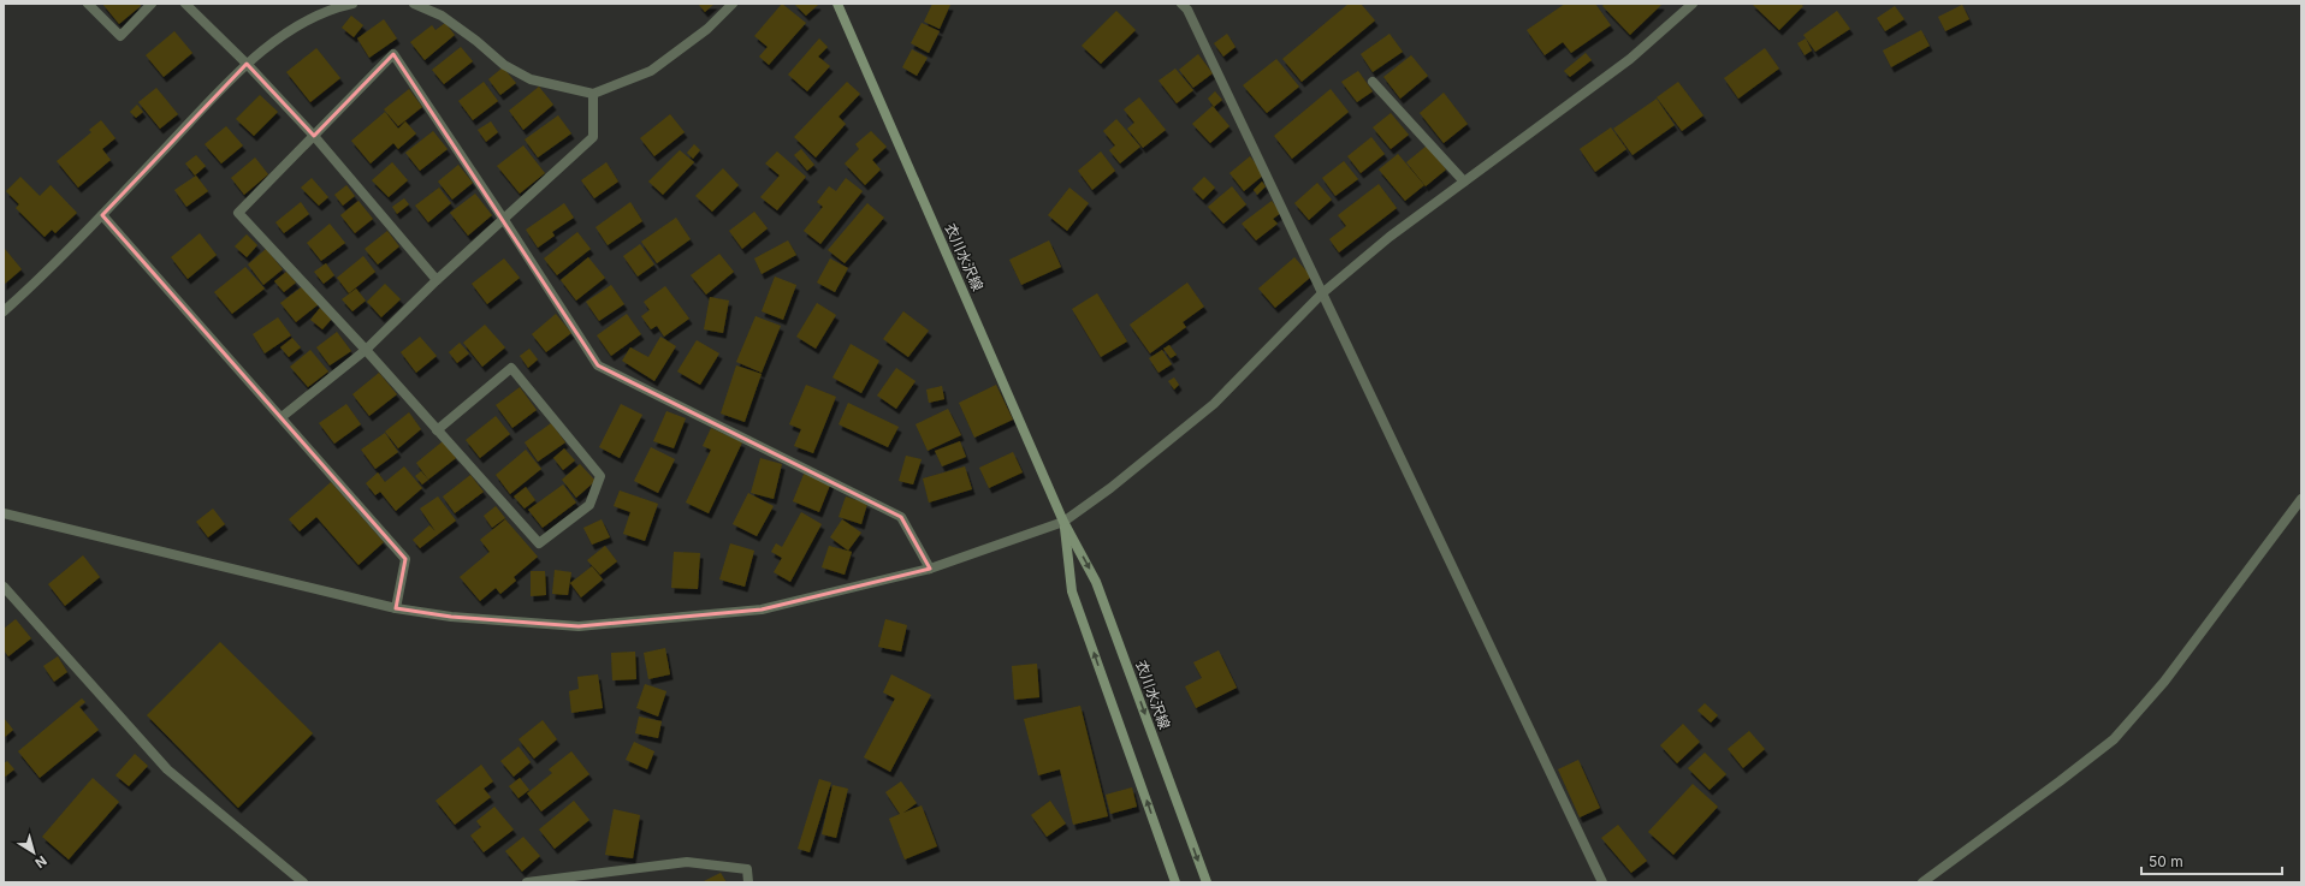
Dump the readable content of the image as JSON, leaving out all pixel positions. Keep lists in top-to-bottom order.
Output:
{
  "streets": {
    "main road": ["衣川水沢線"]
  },
  "scale_bar": "50 m",
  "north": "bottom right"
}
